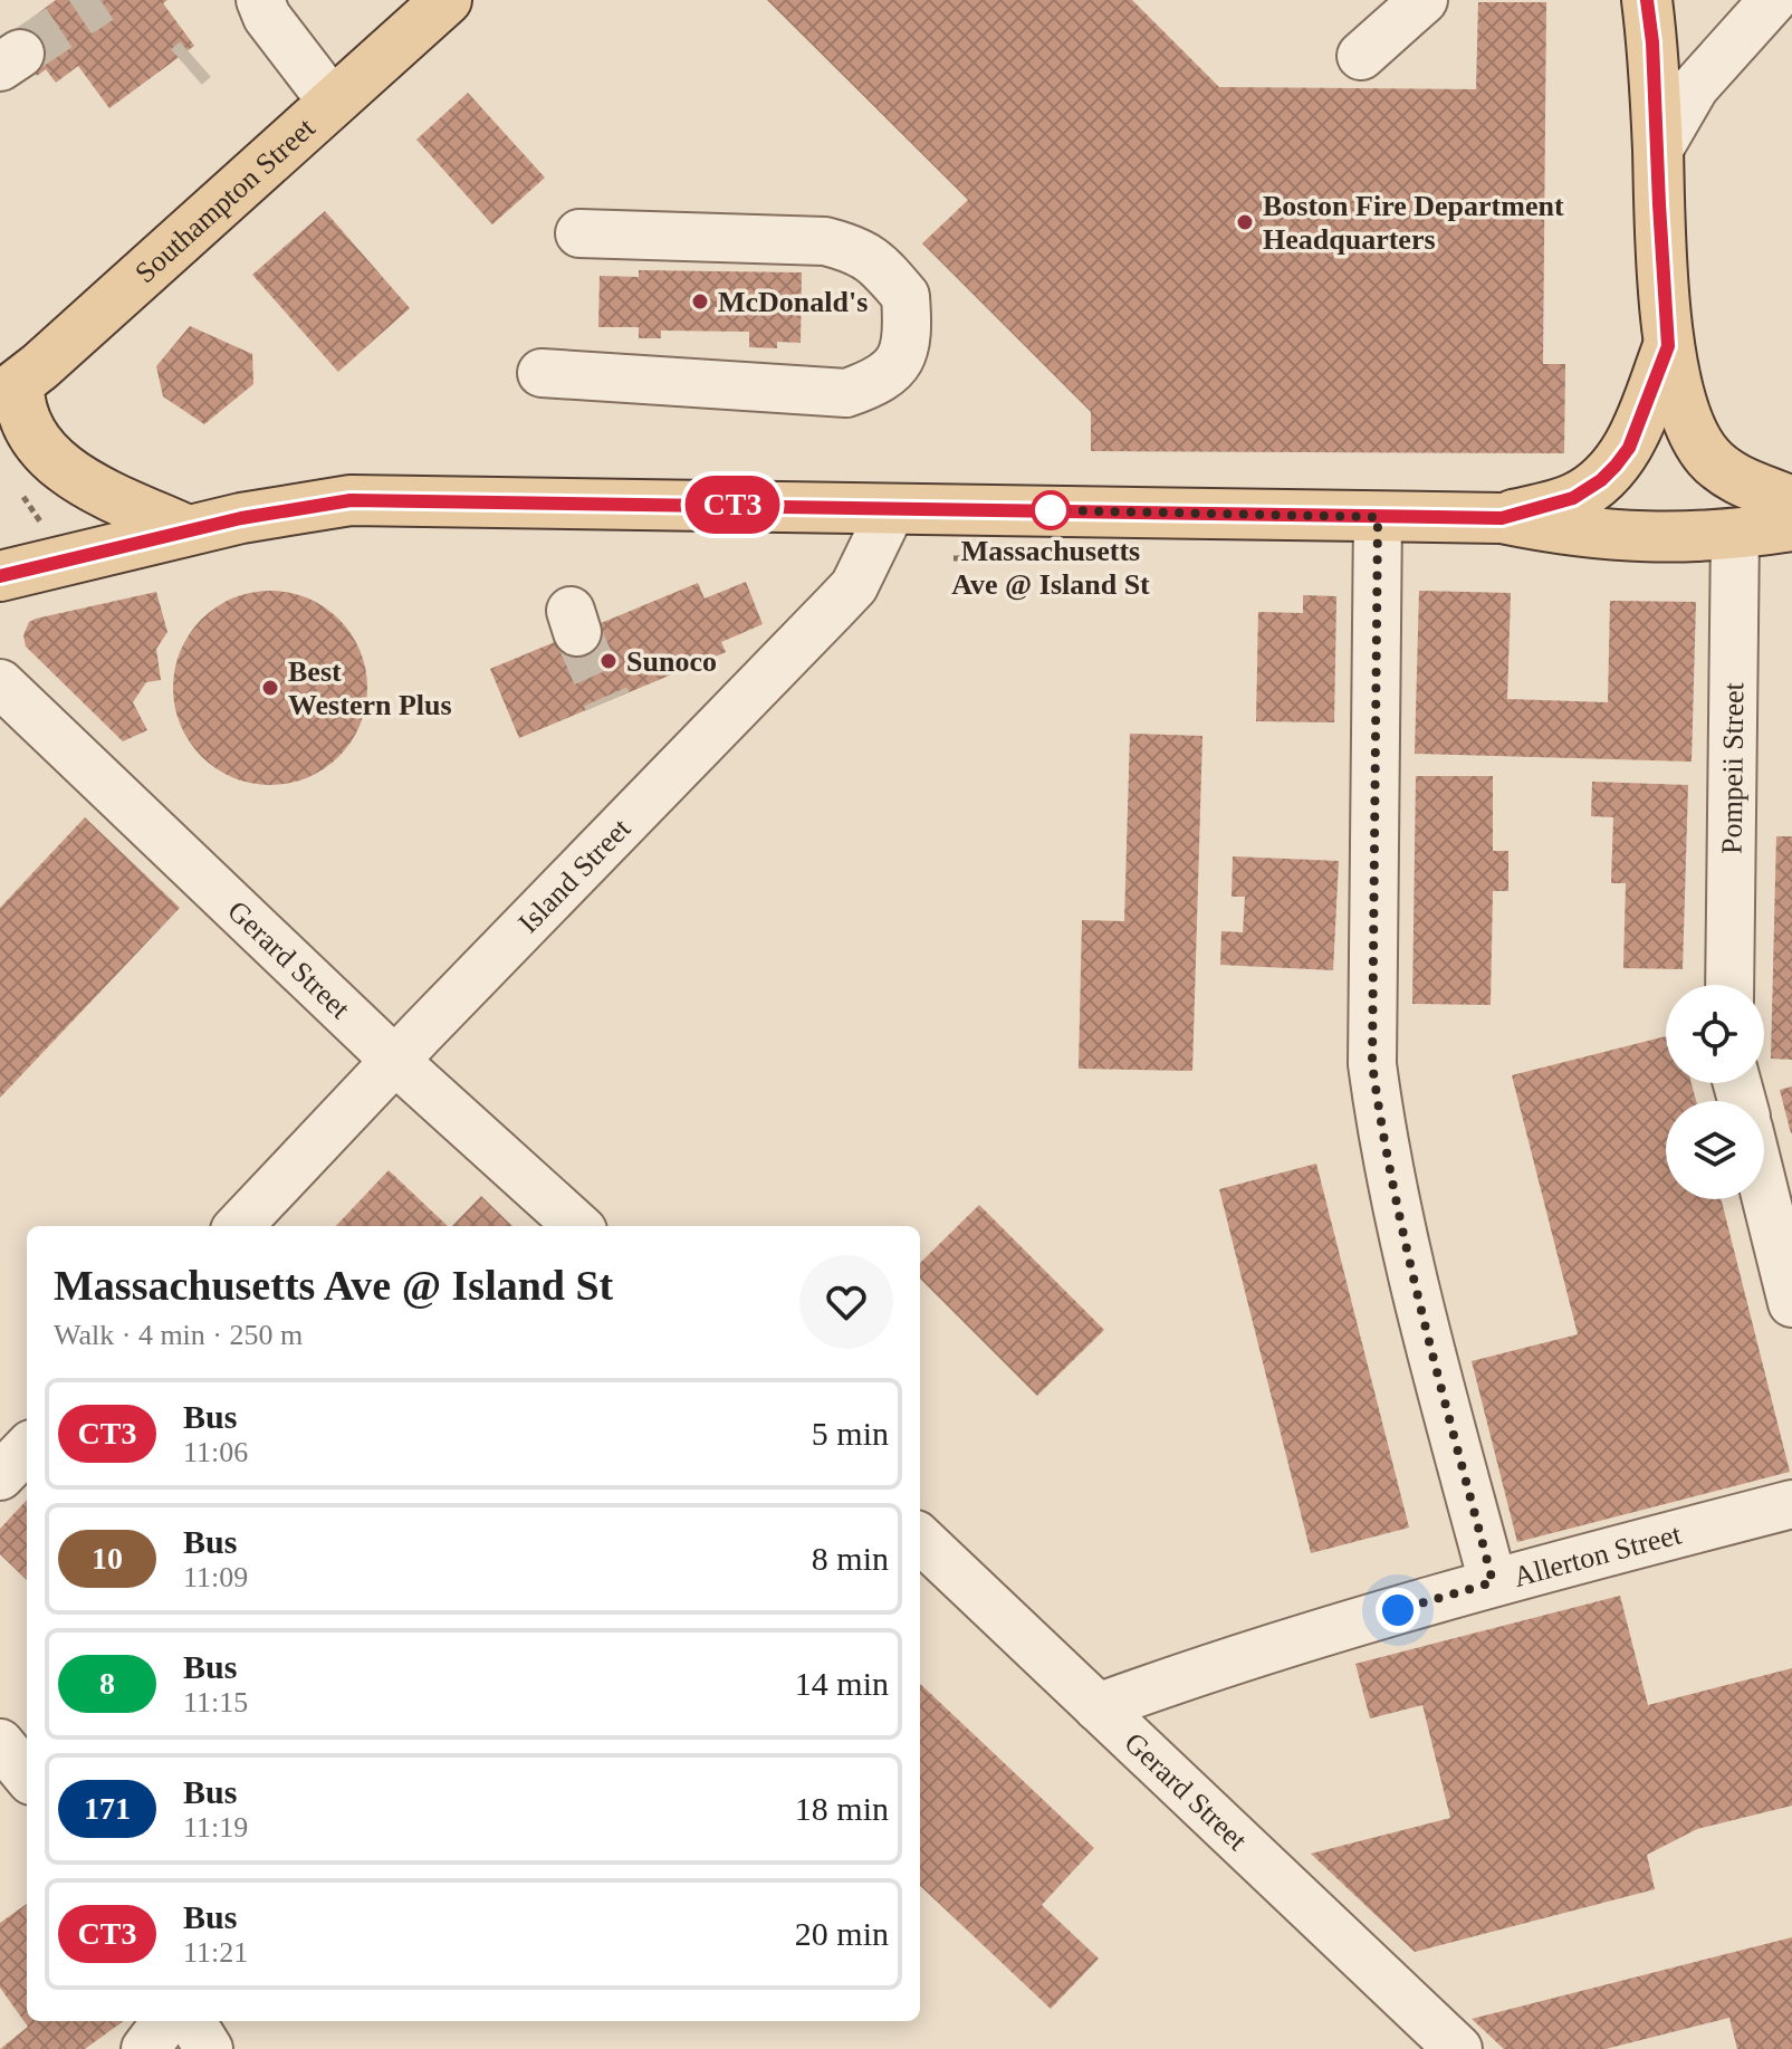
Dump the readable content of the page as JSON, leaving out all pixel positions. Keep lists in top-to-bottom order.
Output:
{
  "streets": {
    "main road": ["Southampton Street"],
    "street": [
      "Pompeii Street",
      "Island Street",
      "Gerard Street",
      "Allerton Street"
    ]
  },
  "crossings": [
    ["Island Street", "Gerard Street"],
    ["Gerard Street", "Allerton Street"]
  ],
  "places": [
    "Boston Fire Department Headquarters",
    "McDonald's",
    "Massachusetts Ave @ Island St",
    "Sunoco",
    "Best Western Plus"
  ],
  "lines": ["bus line CT3"],
  "page": {
    "on_map": "CT3",
    "heading": ["Massachusetts Ave @ Island St", "Walk · 4 min · 250 m"],
    "list": [
      {
        "mark": "CT3",
        "name": "Bus",
        "note": "11:06",
        "value": "5 min"
      },
      {
        "mark": "10",
        "name": "Bus",
        "note": "11:09",
        "value": "8 min"
      },
      {
        "mark": "8",
        "name": "Bus",
        "note": "11:15",
        "value": "14 min"
      },
      {
        "mark": "171",
        "name": "Bus",
        "note": "11:19",
        "value": "18 min"
      },
      {
        "mark": "CT3",
        "name": "Bus",
        "note": "11:21",
        "value": "20 min"
      }
    ]
  }
}
